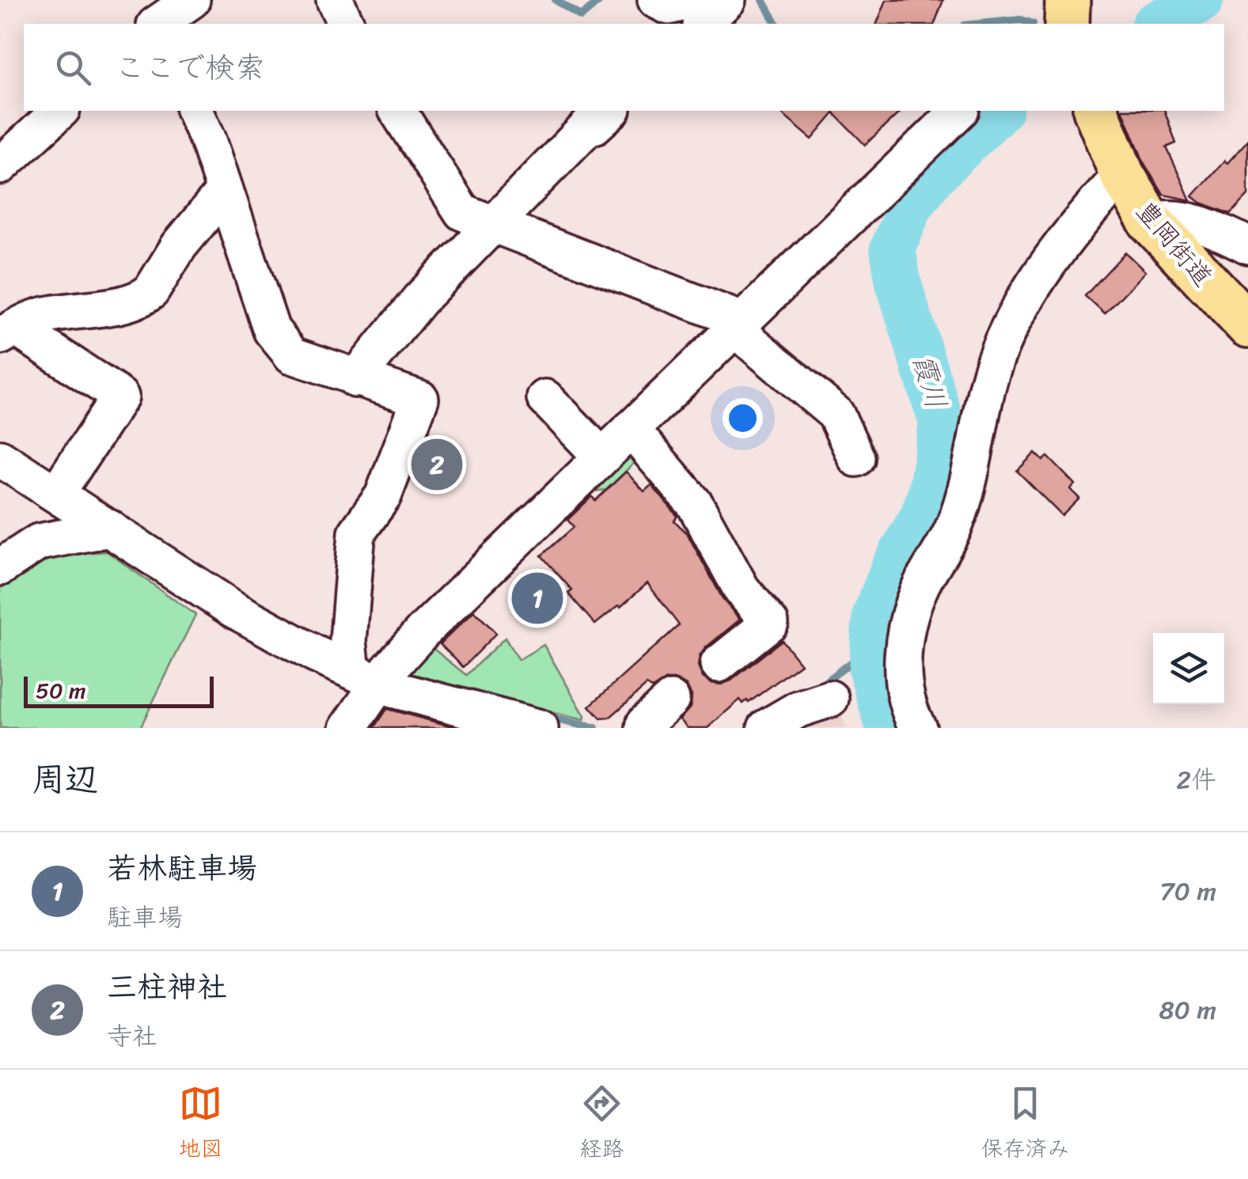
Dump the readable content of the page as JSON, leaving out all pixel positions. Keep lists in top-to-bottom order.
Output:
{
  "streets": {
    "main road": ["豊岡街道"]
  },
  "water": ["霞川"],
  "scale_bar": "50 m",
  "page": {
    "search": "ここで検索",
    "pins": ["2", "1"],
    "scale": "50 m",
    "heading": ["周辺", "2件"],
    "list": [
      {
        "mark": "1",
        "name": "若林駐車場",
        "note": "駐車場",
        "value": "70 m"
      },
      {
        "mark": "2",
        "name": "三柱神社",
        "note": "寺社",
        "value": "80 m"
      }
    ],
    "nav": ["地図", "経路", "保存済み"]
  }
}
